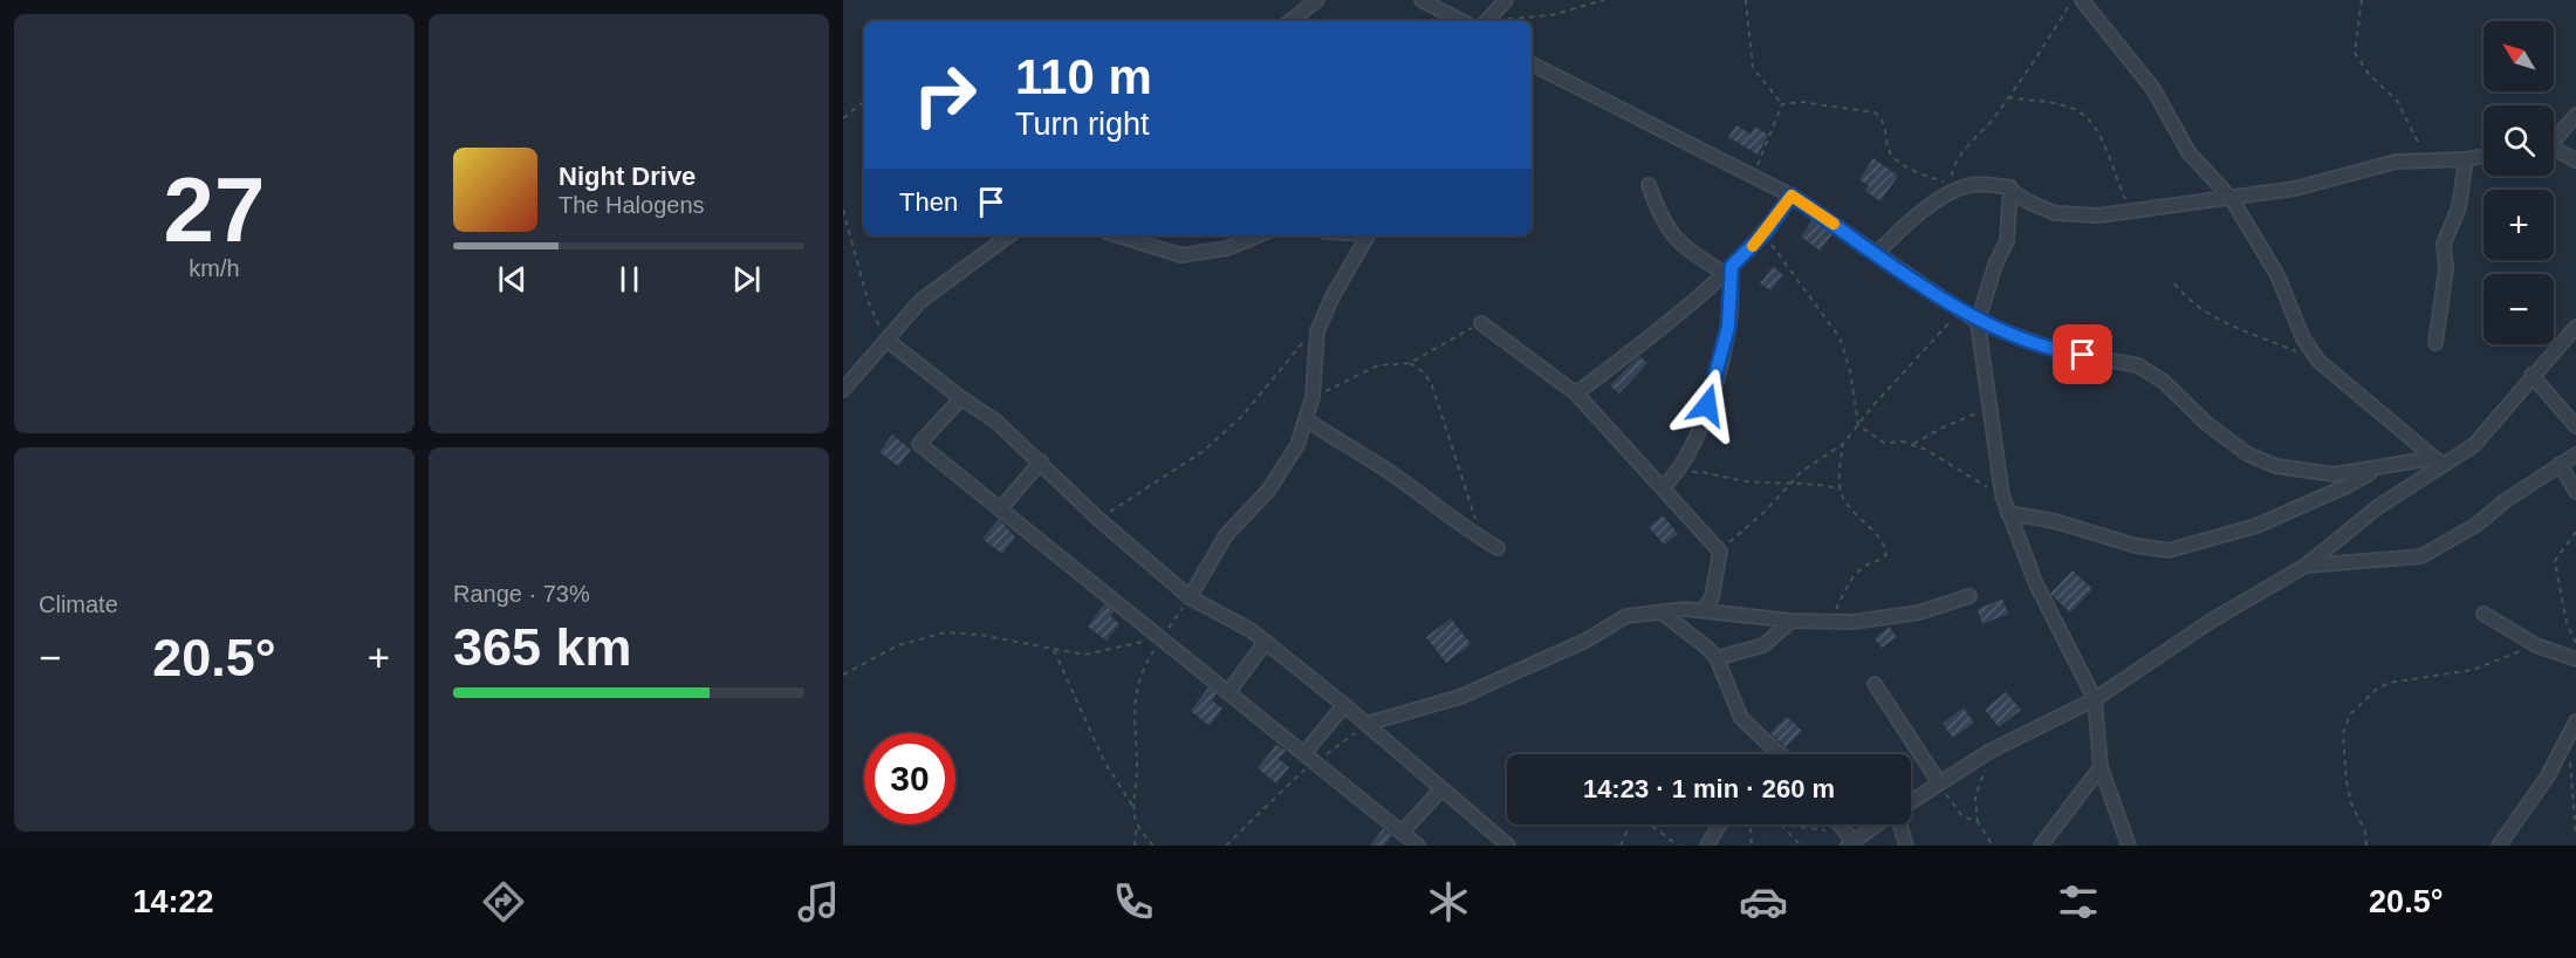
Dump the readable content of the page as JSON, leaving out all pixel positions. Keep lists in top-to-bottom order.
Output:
{
  "north": "top left",
  "page": {
    "tile": [
      ["27", "km/h"],
      "Climate",
      ["Range · 73%", "365 km"]
    ],
    "map_buttons": ["+", "−"],
    "turn": ["110 m", "Turn right"],
    "song": ["Night Drive", "The Halogens"],
    "then": "Then",
    "heat": ["−", "20.5°", "+"],
    "limit": "30",
    "trip": "14:23 · 1 min · 260 m",
    "tabs": ["14:22", "20.5°"]
  }
}
